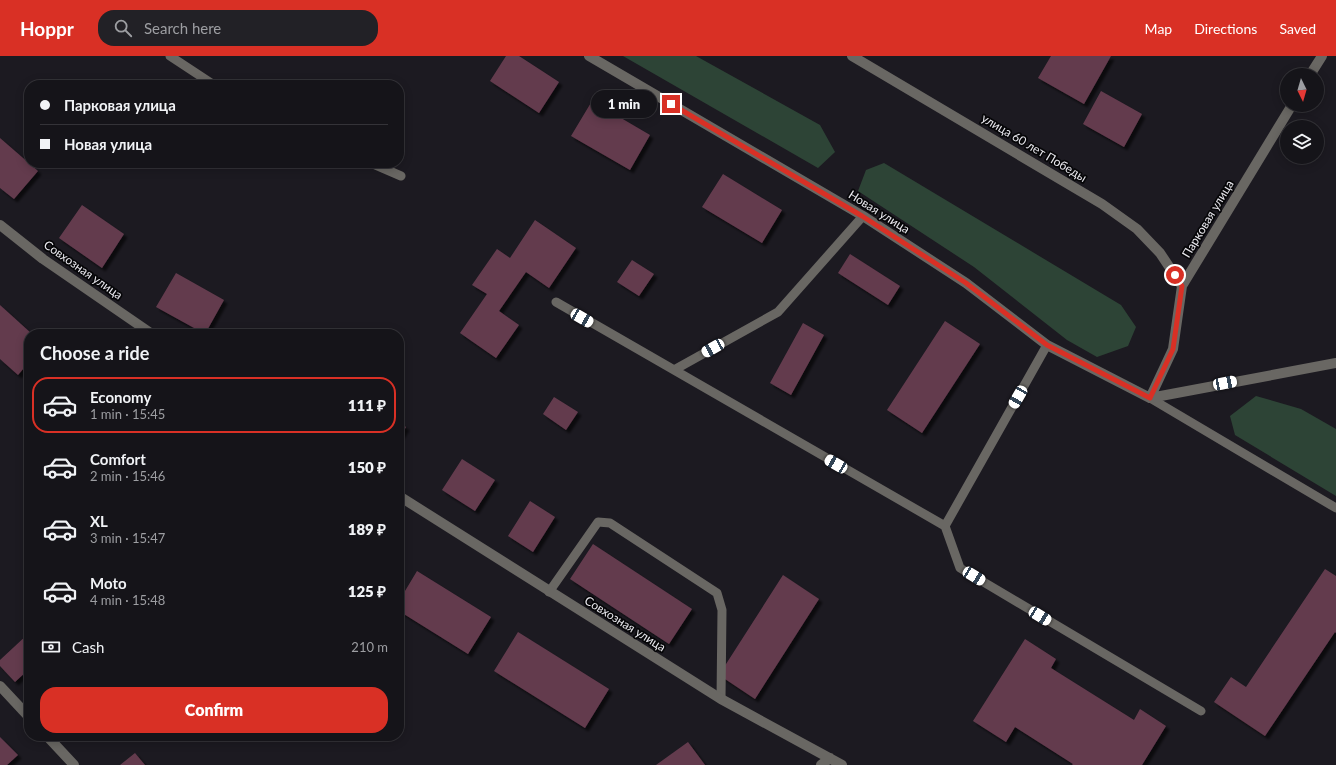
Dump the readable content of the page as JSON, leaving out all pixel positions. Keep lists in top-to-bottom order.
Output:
{
  "streets": {
    "street": [
      "улица 60 лет Победы",
      "Новая улица",
      "Парковая улица",
      "Совхозная улица"
    ]
  },
  "crossings": [
    ["улица 60 лет Победы", "Парковая улица"],
    ["Новая улица", "Парковая улица"]
  ],
  "north": "bottom",
  "page": {
    "header": "Hoppr",
    "search": "Search here",
    "nav": ["Map", "Directions", "Saved"],
    "banner": ["Парковая улица", "Новая улица"],
    "bubble": "1 min",
    "heading": "Choose a ride",
    "list": [
      {
        "name": "Economy",
        "note": "1 min · 15:45",
        "value": "111 ₽"
      },
      {
        "name": "Comfort",
        "note": "2 min · 15:46",
        "value": "150 ₽"
      },
      {
        "name": "XL",
        "note": "3 min · 15:47",
        "value": "189 ₽"
      },
      {
        "name": "Moto",
        "note": "4 min · 15:48",
        "value": "125 ₽"
      }
    ],
    "pay": ["Cash", "210 m"],
    "buttons": "Confirm"
  }
}
